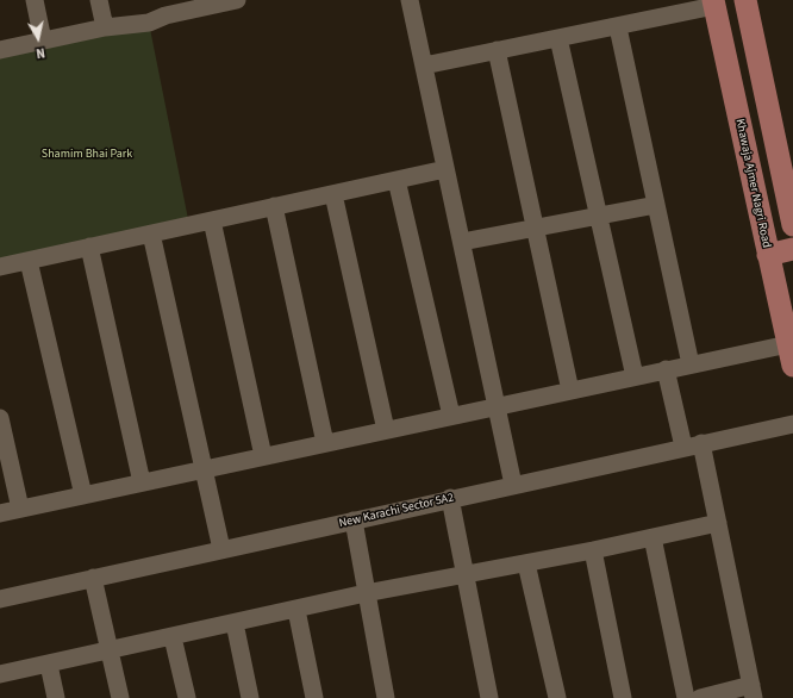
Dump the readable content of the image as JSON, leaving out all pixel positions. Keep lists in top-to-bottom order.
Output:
{
  "streets": {
    "main road": ["Khawaja Ajmer Nagri Road"],
    "street": ["New Karachi Sector 5A2"]
  },
  "parks": ["Shamim Bhai Park"],
  "north": "bottom"
}
